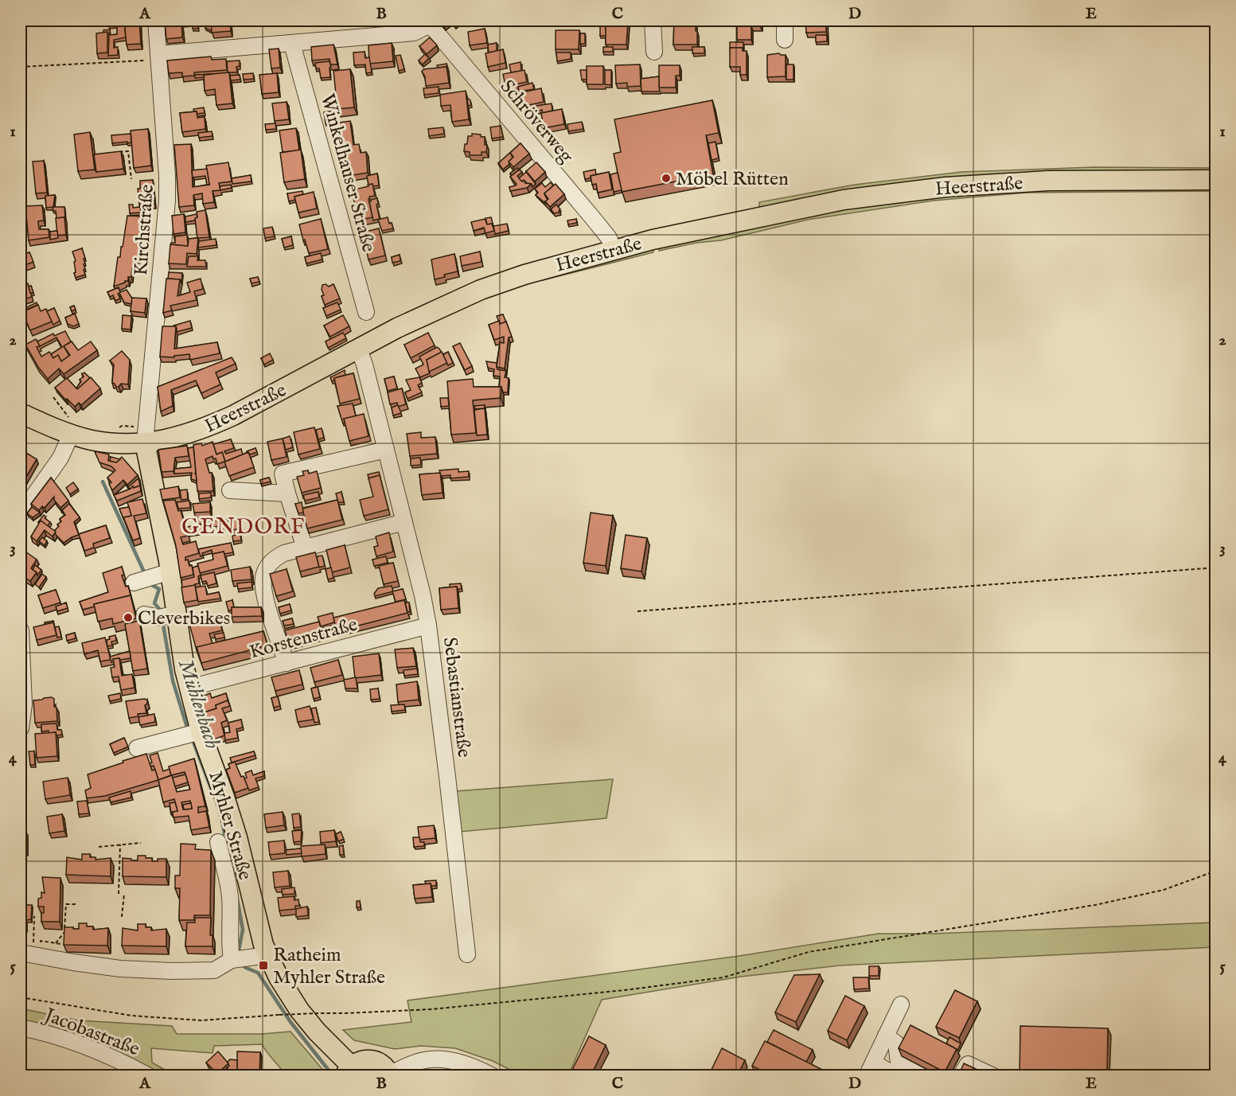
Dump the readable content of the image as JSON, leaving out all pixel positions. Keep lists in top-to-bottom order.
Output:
{
  "streets": {
    "main road": ["Heerstraße", "Myhler Straße"],
    "street": [
      "Schröverweg",
      "Winkelhauser Straße",
      "Kirchstraße",
      "Korstenstraße",
      "Sebastianstraße",
      "Jacobastraße"
    ]
  },
  "crossings": [
    ["Schröverweg", "Heerstraße"],
    ["Heerstraße", "Kirchstraße"],
    ["Heerstraße", "Sebastianstraße"],
    ["Heerstraße", "Myhler Straße"],
    ["Kirchstraße", "Myhler Straße"],
    ["Korstenstraße", "Sebastianstraße"],
    ["Korstenstraße", "Myhler Straße"]
  ],
  "districts": ["GENDORF"],
  "water": ["Mühlenbach"],
  "places": {
    "other": ["Möbel Rütten", "Cleverbikes"],
    "transit": ["Ratheim Myhler Straße"]
  },
  "grid": {
    "columns": [
      "A",
      "B",
      "C",
      "D",
      "E"
    ],
    "rows": [
      "1",
      "2",
      "3",
      "4",
      "5"
    ]
  }
}
